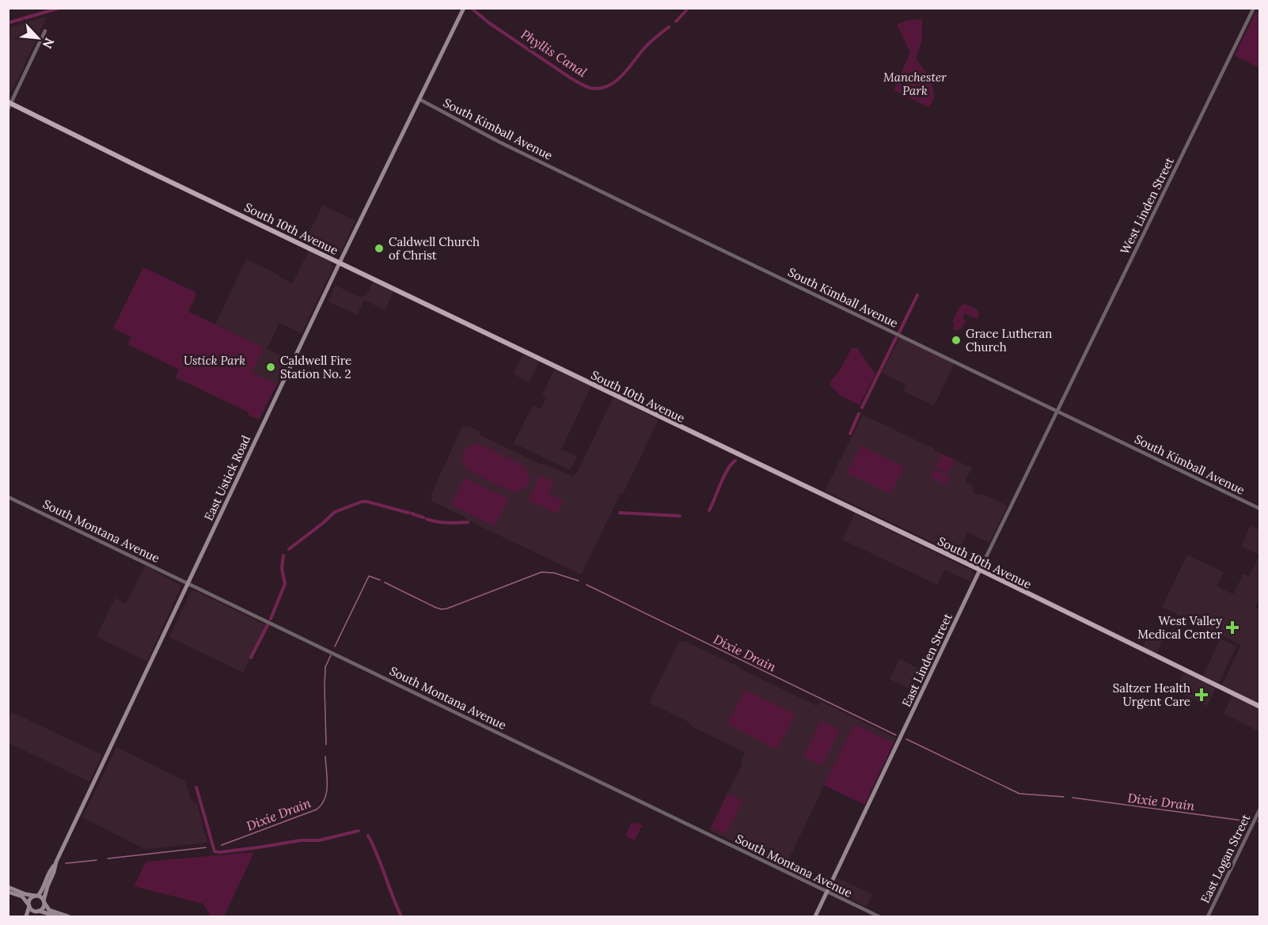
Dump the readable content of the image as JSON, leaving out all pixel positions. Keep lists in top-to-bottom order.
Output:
{
  "streets": {
    "main road": ["South 10th Avenue", "East Ustick Road", "East Linden Street"],
    "street": [
      "South Kimball Avenue",
      "West Linden Street",
      "South Montana Avenue",
      "East Logan Street"
    ]
  },
  "crossings": [
    ["South Kimball Avenue", "West Linden Street"],
    ["South Kimball Avenue", "East Ustick Road"],
    ["South Kimball Avenue", "East Linden Street"],
    ["West Linden Street", "East Linden Street"],
    ["South 10th Avenue", "East Ustick Road"],
    ["South 10th Avenue", "East Linden Street"],
    ["East Ustick Road", "South Montana Avenue"],
    ["South Montana Avenue", "East Linden Street"]
  ],
  "water": ["Phyllis Canal", "Dixie Drain"],
  "parks": ["Manchester Park", "Ustick Park"],
  "places": {
    "other": ["Caldwell Church of Christ", "Grace Lutheran Church", "Caldwell Fire Station No. 2"],
    "health": ["West Valley Medical Center", "Saltzer Health Urgent Care"]
  },
  "north": "bottom right"
}
